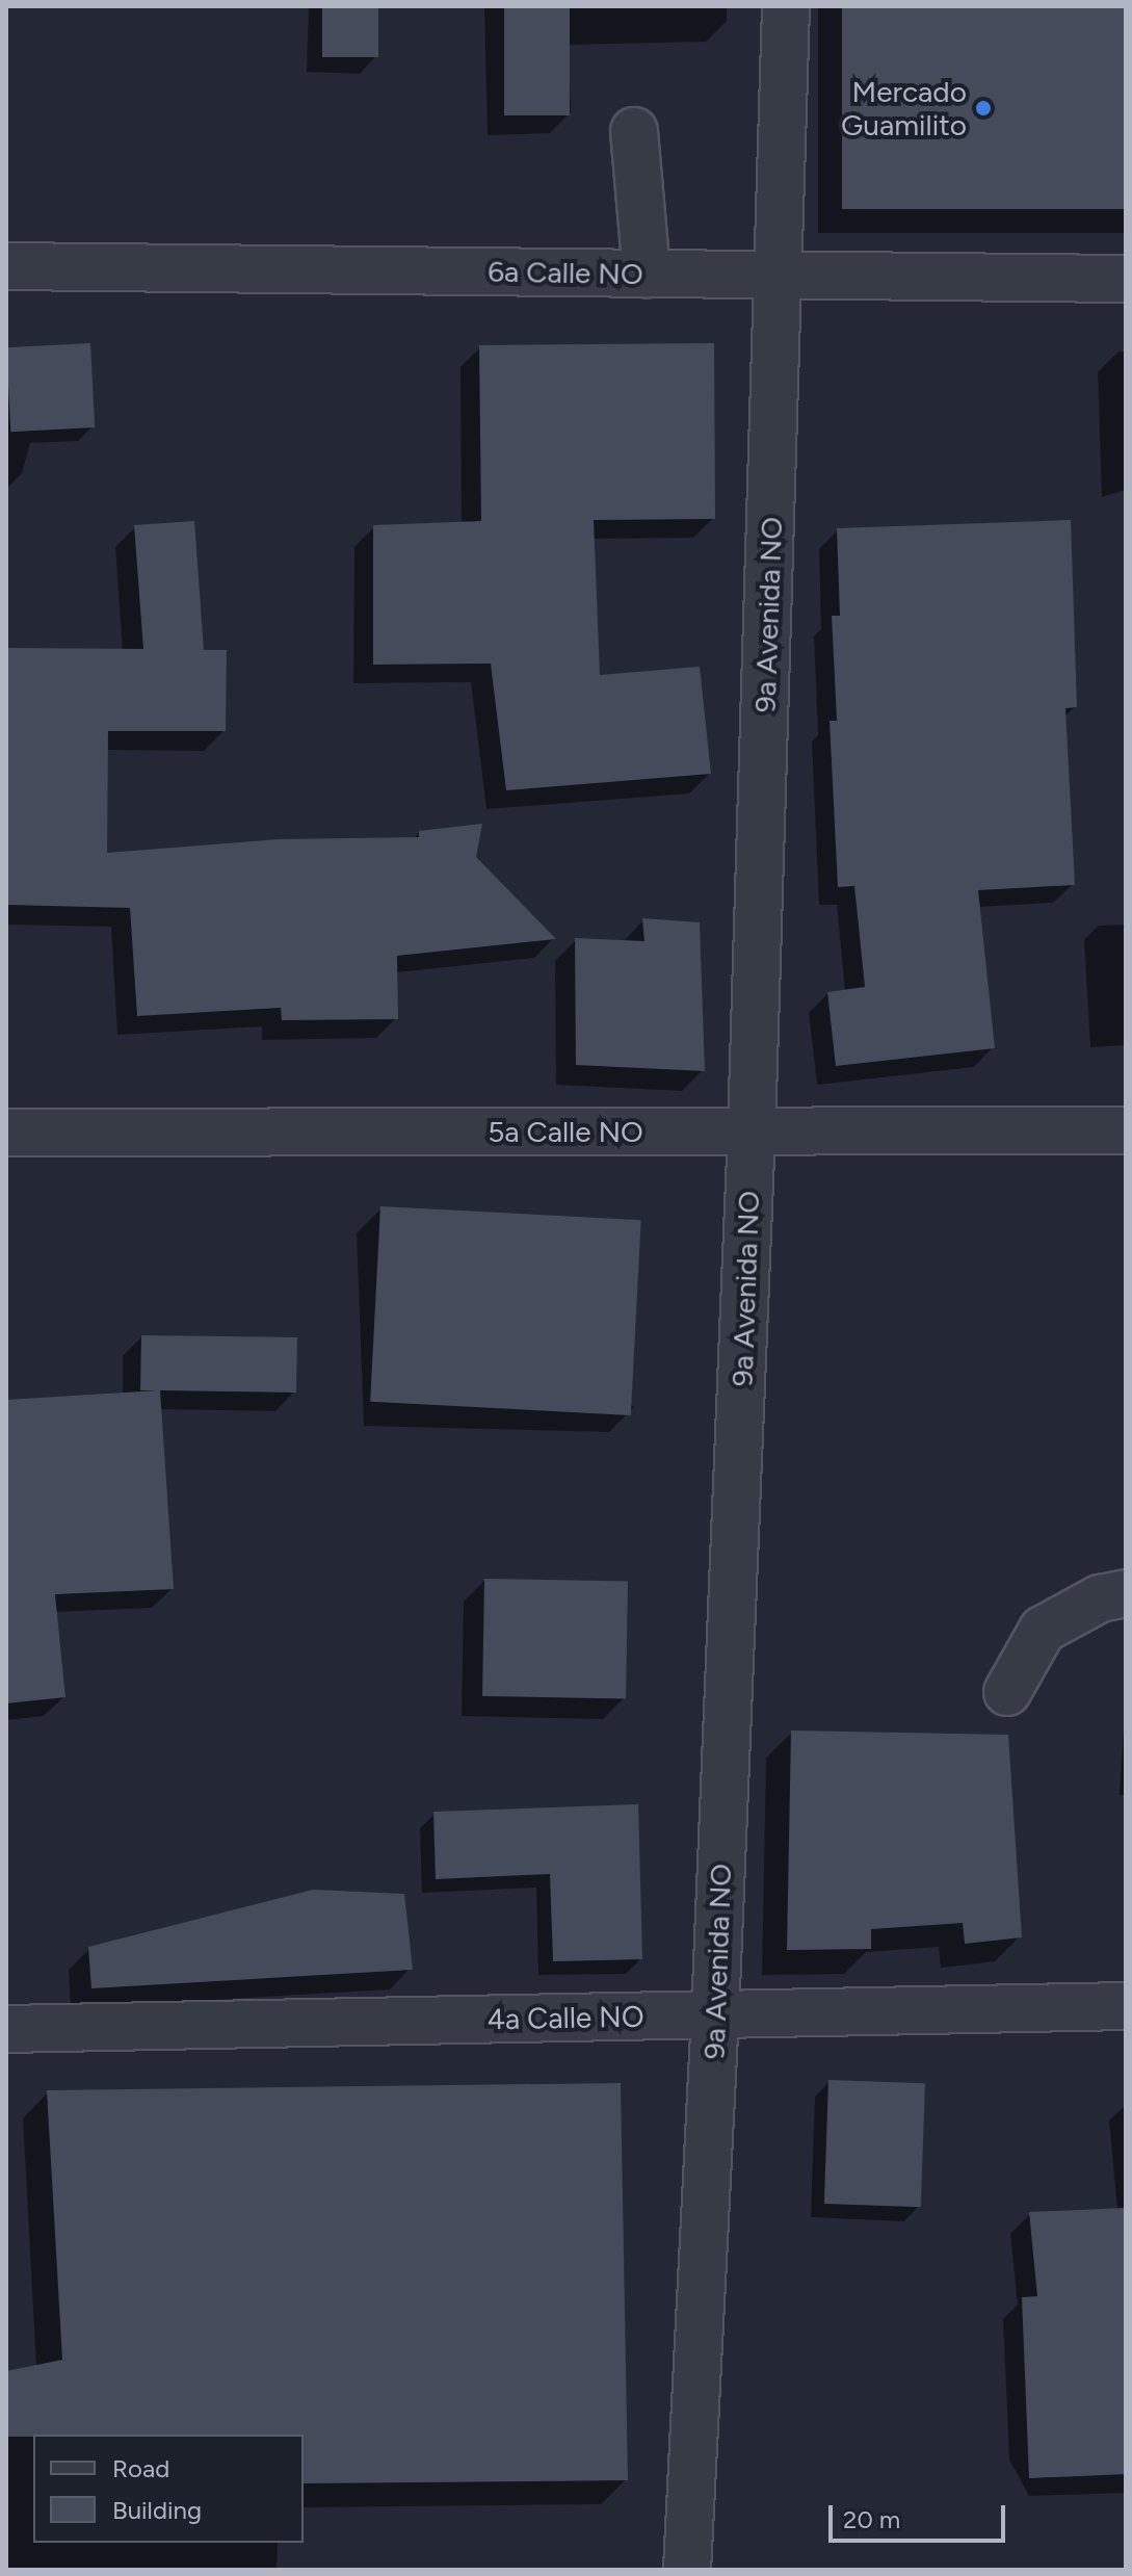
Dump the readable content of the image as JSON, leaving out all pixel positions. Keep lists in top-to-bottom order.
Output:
{
  "streets": {
    "street": [
      "6a Calle NO",
      "9a Avenida NO",
      "5a Calle NO",
      "4a Calle NO"
    ]
  },
  "crossings": [
    ["6a Calle NO", "9a Avenida NO"],
    ["9a Avenida NO", "5a Calle NO"],
    ["9a Avenida NO", "4a Calle NO"]
  ],
  "places": ["Mercado Guamilito"],
  "legend": ["Road", "Building"],
  "scale_bar": "20 m"
}
